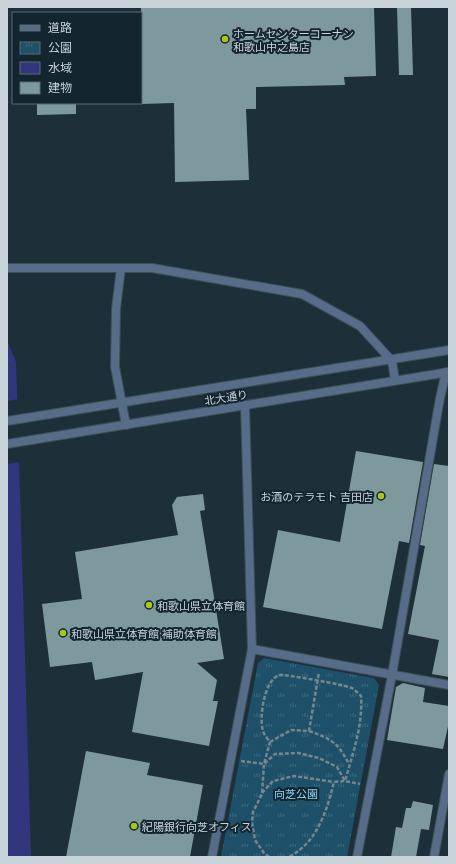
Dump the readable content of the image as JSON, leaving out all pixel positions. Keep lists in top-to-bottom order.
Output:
{
  "streets": {
    "street": ["北大通り"]
  },
  "parks": ["向芝公園"],
  "places": [
    "ホームセンターコーナン 和歌山中之島店",
    "お酒のテラモト 吉田店",
    "和歌山県立体育館",
    "和歌山県立体育館 補助体育館",
    "紀陽銀行向芝オフィス"
  ],
  "legend": [
    "道路",
    "公園",
    "水域",
    "建物"
  ]
}
